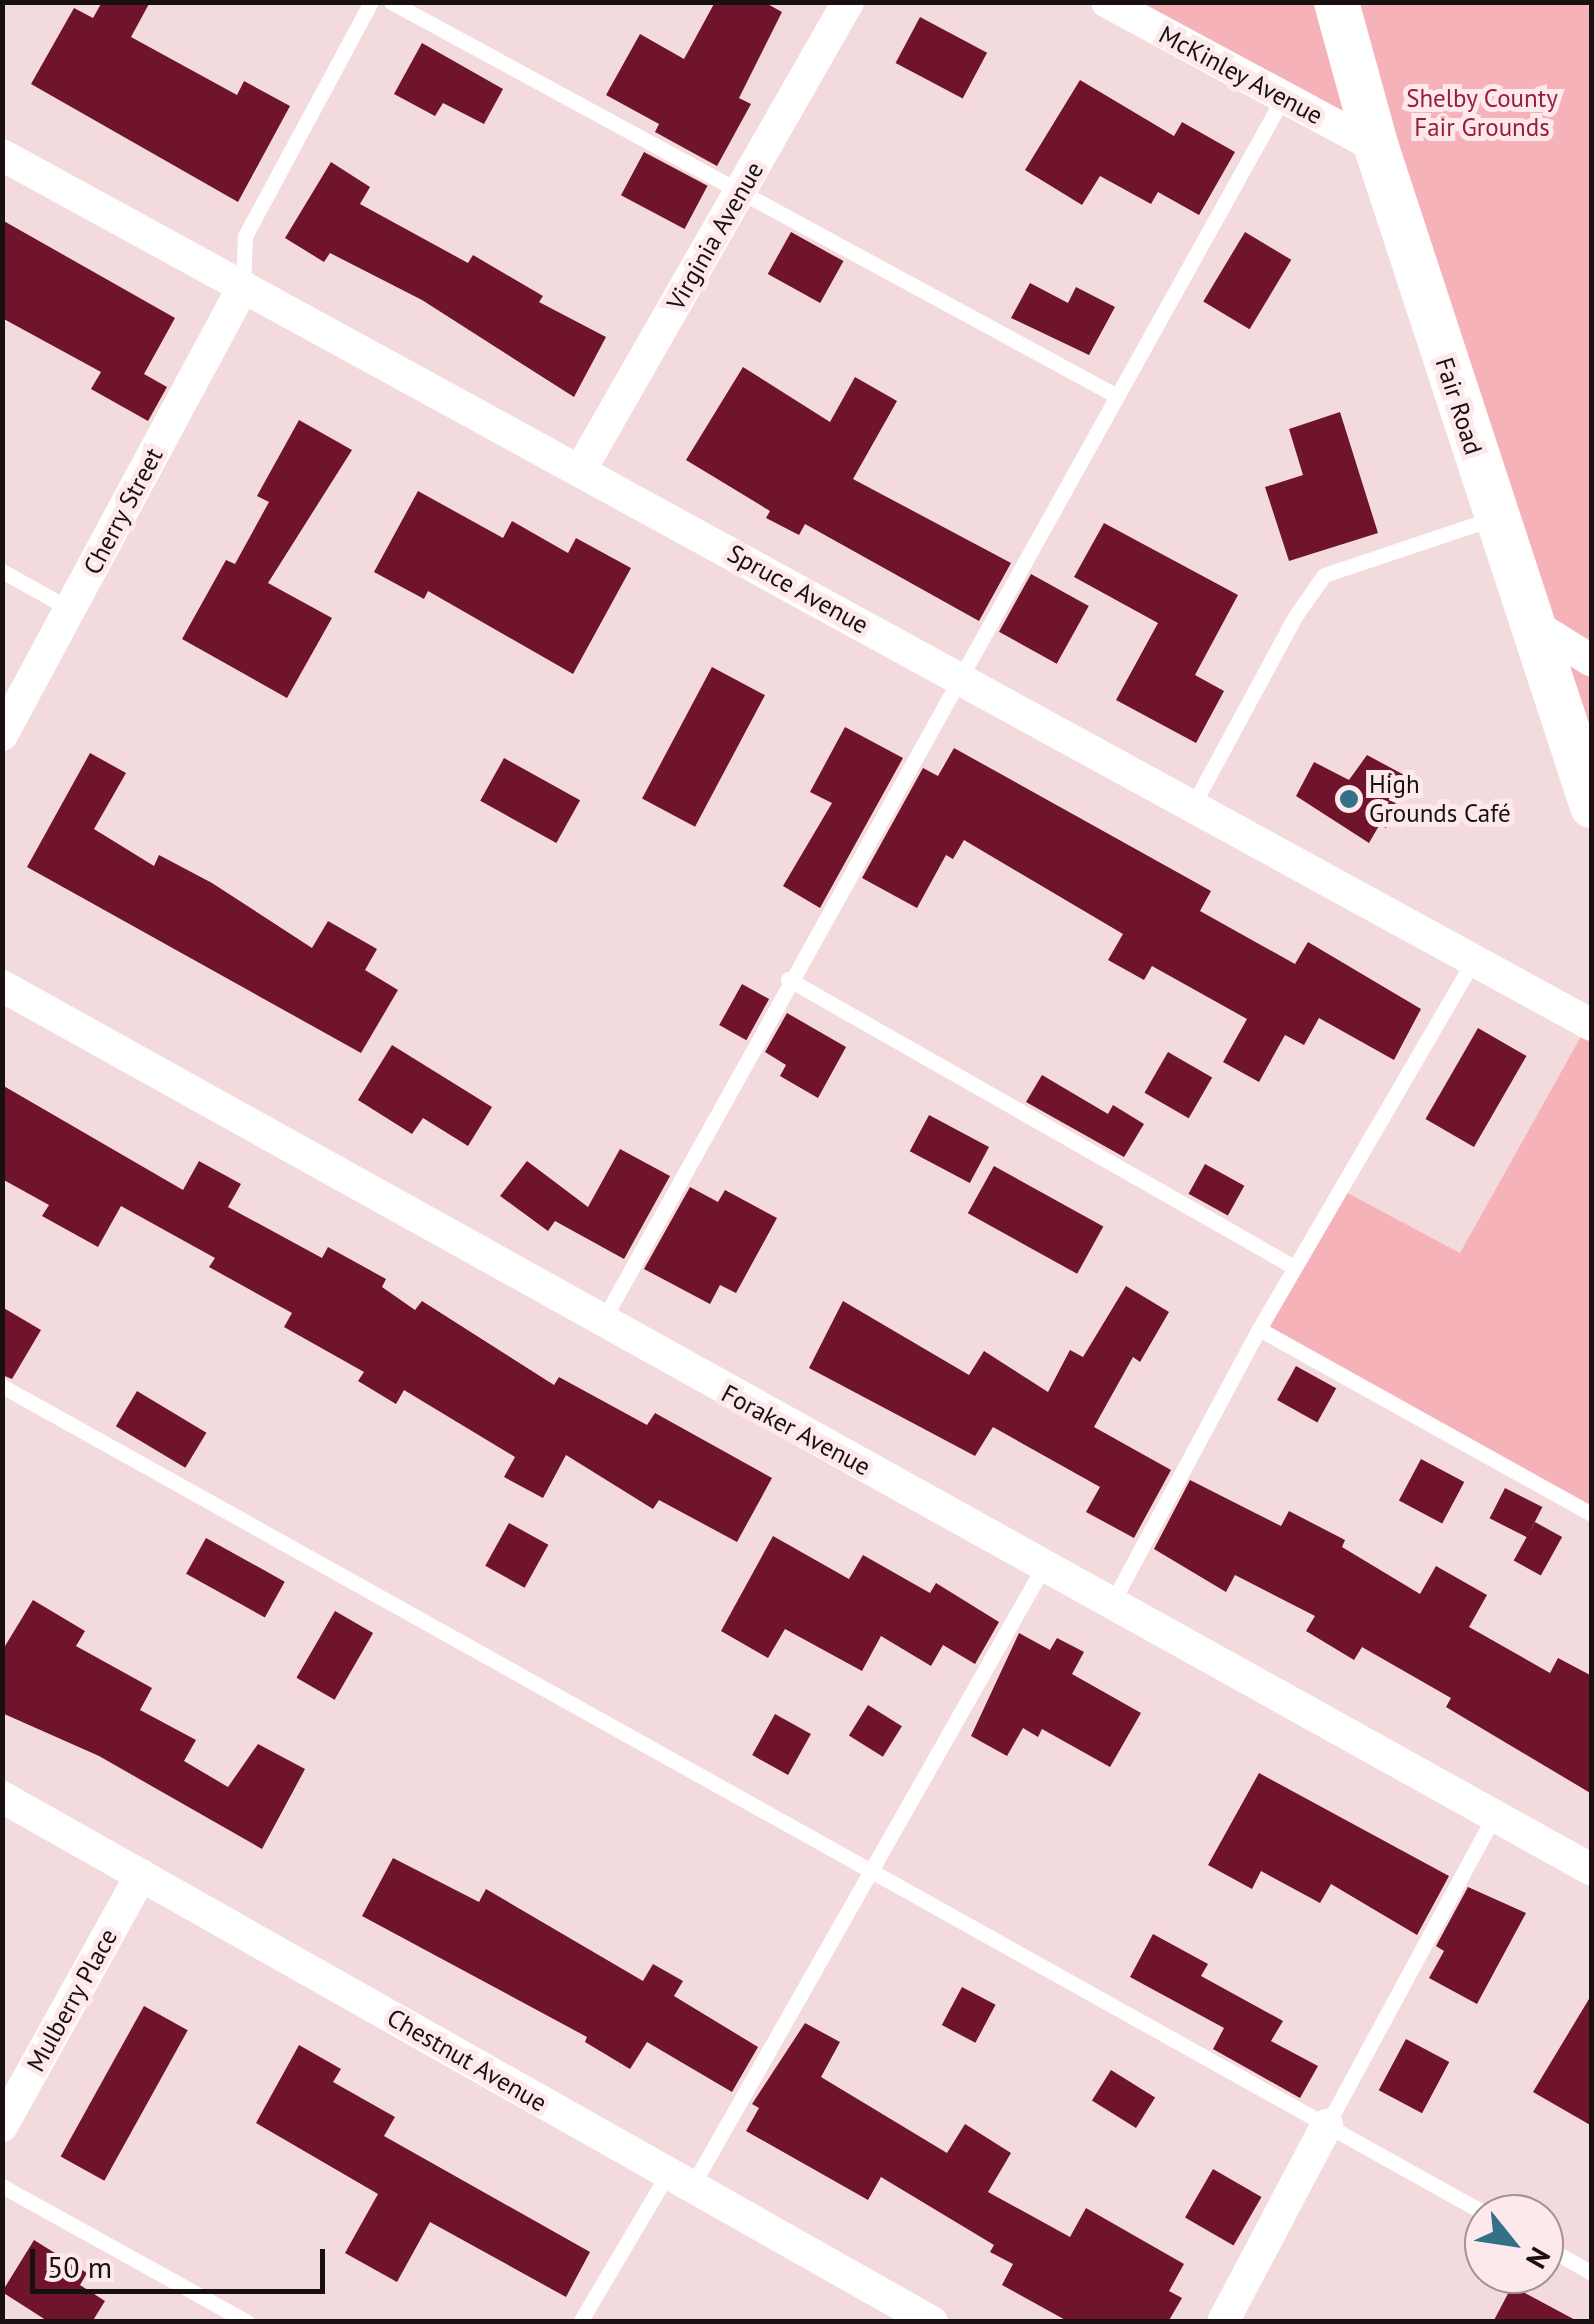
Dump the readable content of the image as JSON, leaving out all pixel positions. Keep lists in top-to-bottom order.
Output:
{
  "streets": {
    "main road": ["Fair Road"],
    "street": [
      "McKinley Avenue",
      "Virginia Avenue",
      "Cherry Street",
      "Spruce Avenue",
      "Foraker Avenue",
      "Mulberry Place",
      "Chestnut Avenue"
    ]
  },
  "crossings": [
    ["McKinley Avenue", "Fair Road"],
    ["Virginia Avenue", "Spruce Avenue"],
    ["Cherry Street", "Spruce Avenue"],
    ["Mulberry Place", "Chestnut Avenue"]
  ],
  "parks": ["Shelby County Fair Grounds"],
  "places": ["High Grounds Café"],
  "scale_bar": "50 m",
  "north": "bottom right"
}
